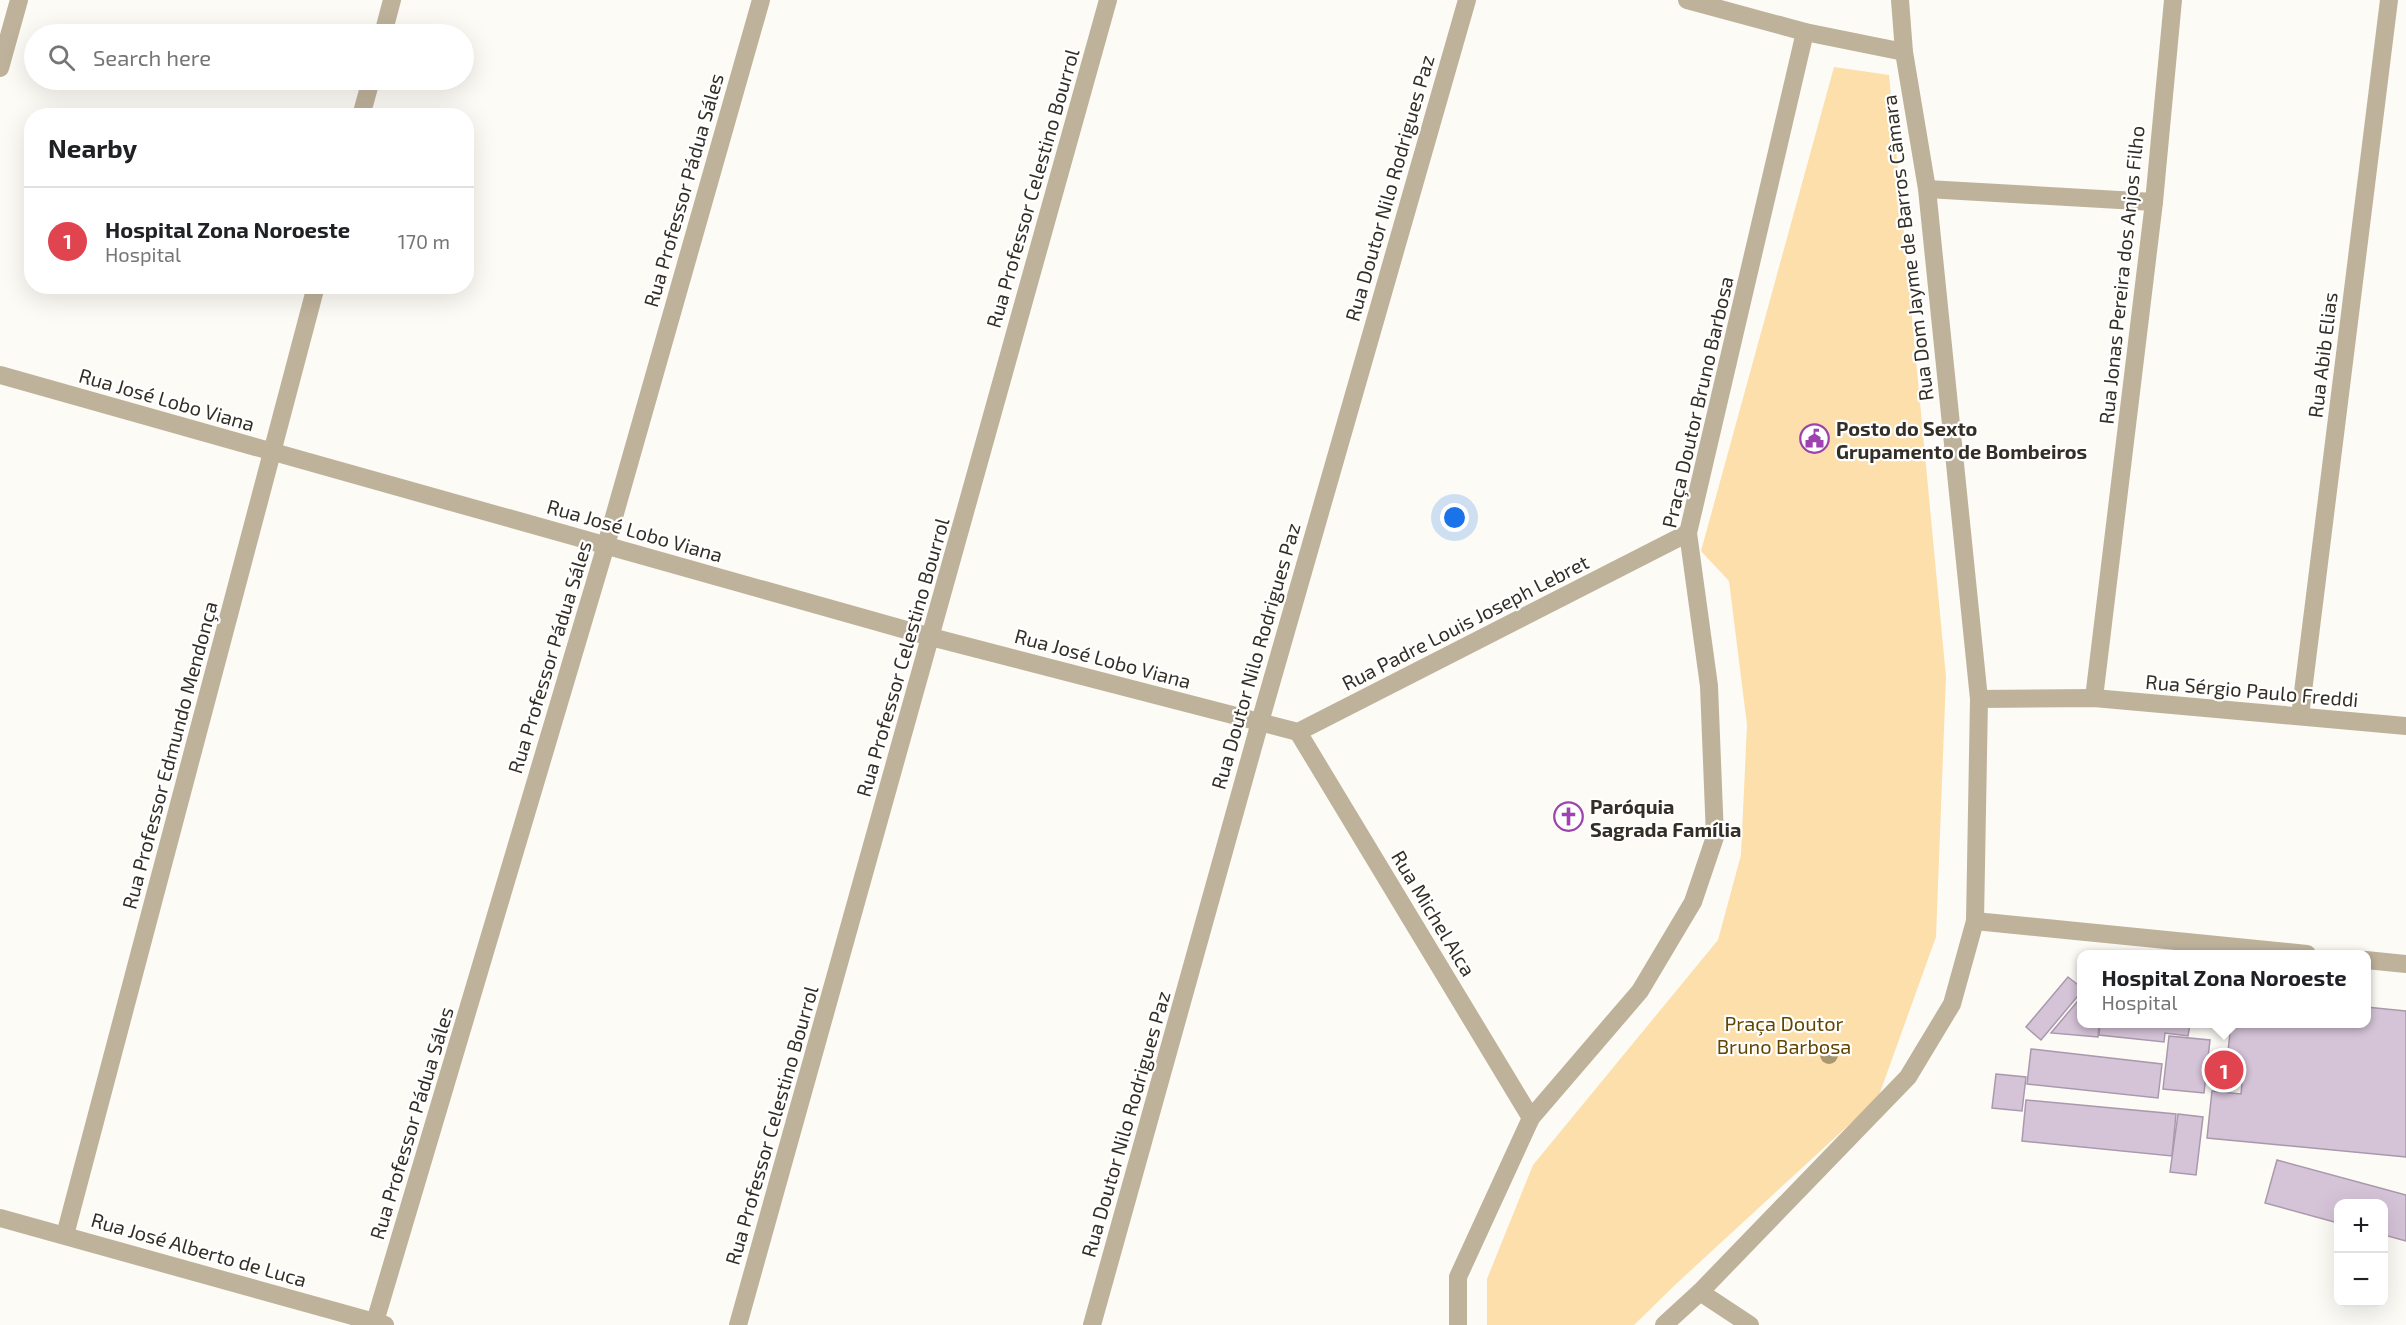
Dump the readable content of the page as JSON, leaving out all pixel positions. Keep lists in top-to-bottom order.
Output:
{
  "streets": {
    "street": [
      "Rua Professor Celestino Bourrol",
      "Rua Doutor Nilo Rodrigues Paz",
      "Rua Professor Pádua Sáles",
      "Rua Dom Jayme de Barros Câmara",
      "Rua Jonas Pereira dos Anjos Filho",
      "Rua Abib Elias",
      "Rua José Lobo Viana",
      "Praça Doutor Bruno Barbosa",
      "Rua Padre Louis Joseph Lebret",
      "Rua Sérgio Paulo Freddi",
      "Rua Professor Edmundo Mendonça",
      "Rua Michel Alca",
      "Rua José Alberto de Luca"
    ]
  },
  "crossings": [
    ["Rua Professor Celestino Bourrol", "Rua José Lobo Viana"],
    ["Rua Doutor Nilo Rodrigues Paz", "Rua José Lobo Viana"],
    ["Rua Professor Pádua Sáles", "Rua José Lobo Viana"],
    ["Rua Professor Pádua Sáles", "Rua José Alberto de Luca"],
    ["Rua Dom Jayme de Barros Câmara", "Rua Sérgio Paulo Freddi"],
    ["Rua Jonas Pereira dos Anjos Filho", "Rua Sérgio Paulo Freddi"],
    ["Rua Abib Elias", "Rua Sérgio Paulo Freddi"],
    ["Rua José Lobo Viana", "Rua Professor Edmundo Mendonça"],
    ["Praça Doutor Bruno Barbosa", "Rua Padre Louis Joseph Lebret"],
    ["Praça Doutor Bruno Barbosa", "Rua Michel Alca"],
    ["Rua Padre Louis Joseph Lebret", "Rua Michel Alca"],
    ["Rua Professor Edmundo Mendonça", "Rua José Alberto de Luca"]
  ],
  "parks": ["Praça Doutor Bruno Barbosa"],
  "places": {
    "public building": ["Posto do Sexto Grupamento de Bombeiros"],
    "church": ["Paróquia Sagrada Família"]
  },
  "page": {
    "search": "Search here",
    "heading": "Nearby",
    "list": [
      {
        "mark": "1",
        "name": "Hospital Zona Noroeste",
        "note": "Hospital",
        "value": "170 m"
      }
    ],
    "popup": ["Hospital Zona Noroeste", "Hospital"],
    "pins": "1",
    "map_buttons": ["+", "−"]
  }
}
